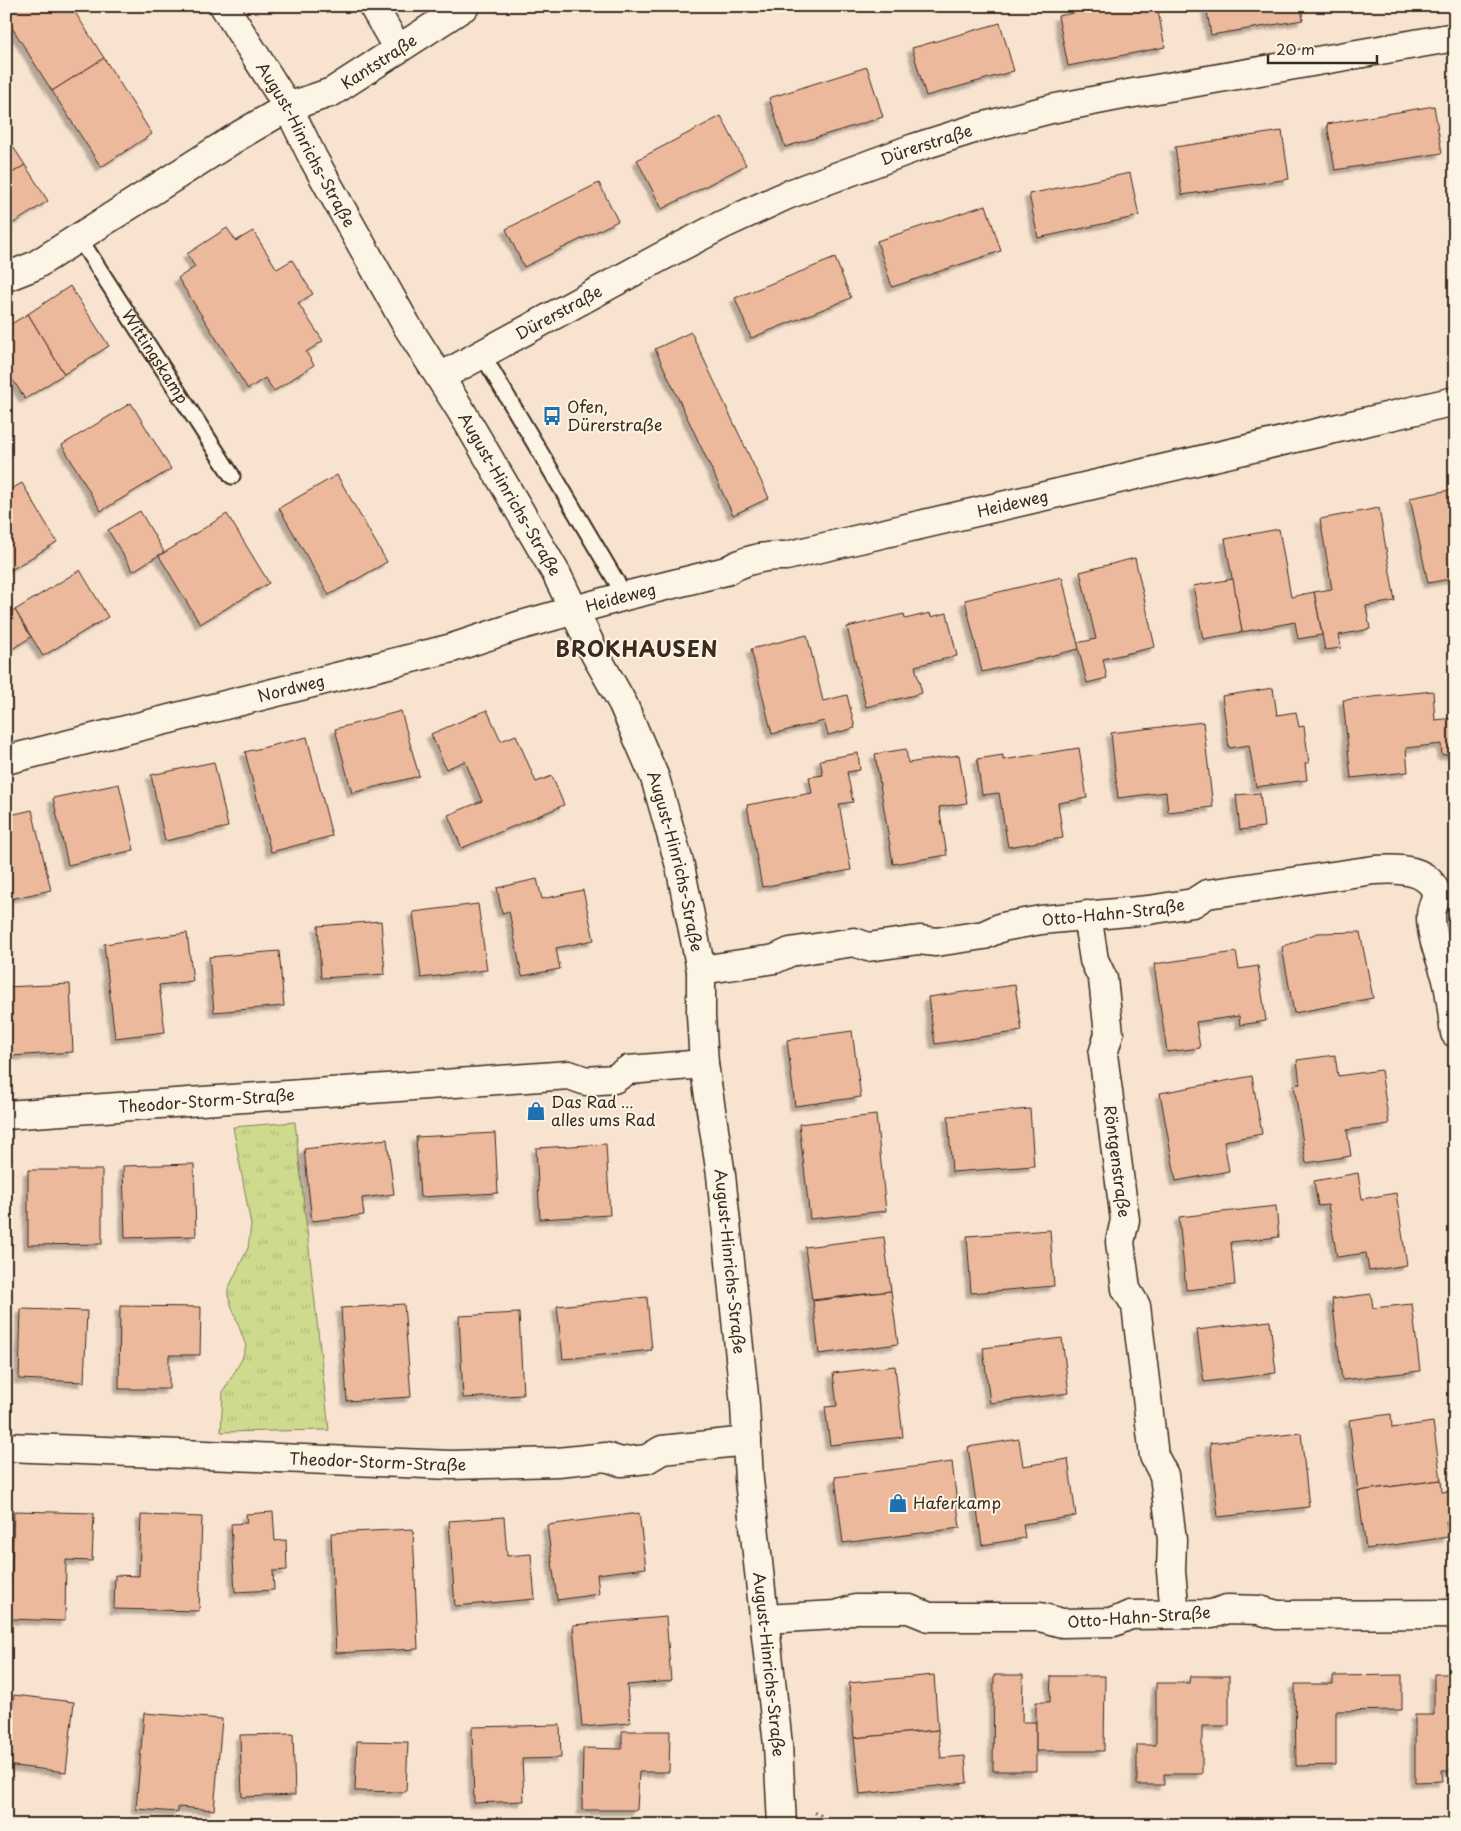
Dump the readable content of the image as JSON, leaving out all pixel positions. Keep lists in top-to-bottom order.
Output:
{
  "streets": {
    "street": [
      "Kantstraße",
      "August-Hinrichs-Straße",
      "Dürerstraße",
      "Heideweg",
      "Nordweg",
      "Otto-Hahn-Straße",
      "Theodor-Storm-Straße",
      "Röntgenstraße"
    ],
    "lane": ["Wittingskamp"]
  },
  "crossings": [
    ["Kantstraße", "August-Hinrichs-Straße"],
    ["August-Hinrichs-Straße", "Dürerstraße"],
    ["August-Hinrichs-Straße", "Heideweg"],
    ["August-Hinrichs-Straße", "Nordweg"],
    ["August-Hinrichs-Straße", "Otto-Hahn-Straße"],
    ["August-Hinrichs-Straße", "Theodor-Storm-Straße"],
    ["Heideweg", "Nordweg"],
    ["Otto-Hahn-Straße", "Röntgenstraße"]
  ],
  "districts": ["BROKHAUSEN"],
  "places": {
    "bus stop": ["Ofen, Dürerstraße"],
    "shop": ["Das Rad ... alles ums Rad", "Haferkamp"]
  },
  "scale_bar": "20 m"
}
